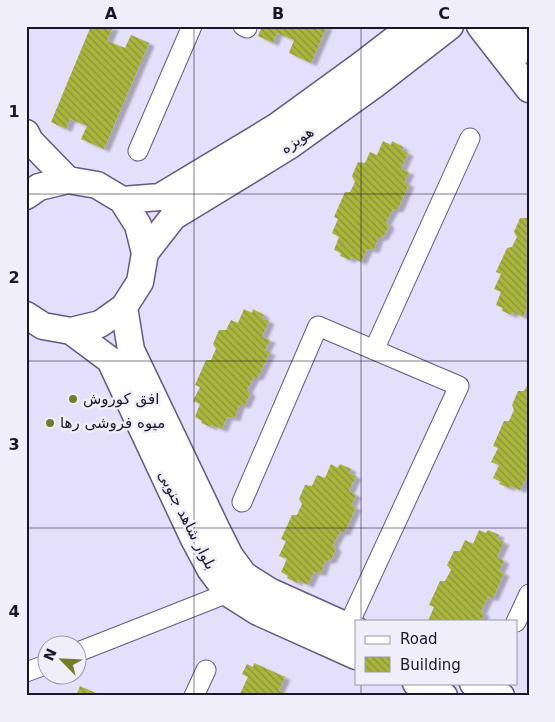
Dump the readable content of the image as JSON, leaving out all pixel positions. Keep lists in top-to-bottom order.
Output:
{
  "streets": {
    "street": ["هویزه", "بلوار شاهد جنوبی"]
  },
  "places": ["افق کوروش", "میوه فروشی رها"],
  "legend": ["Road", "Building"],
  "north": "top left",
  "grid": {
    "columns": ["A", "B", "C"],
    "rows": [
      "1",
      "2",
      "3",
      "4"
    ]
  }
}
